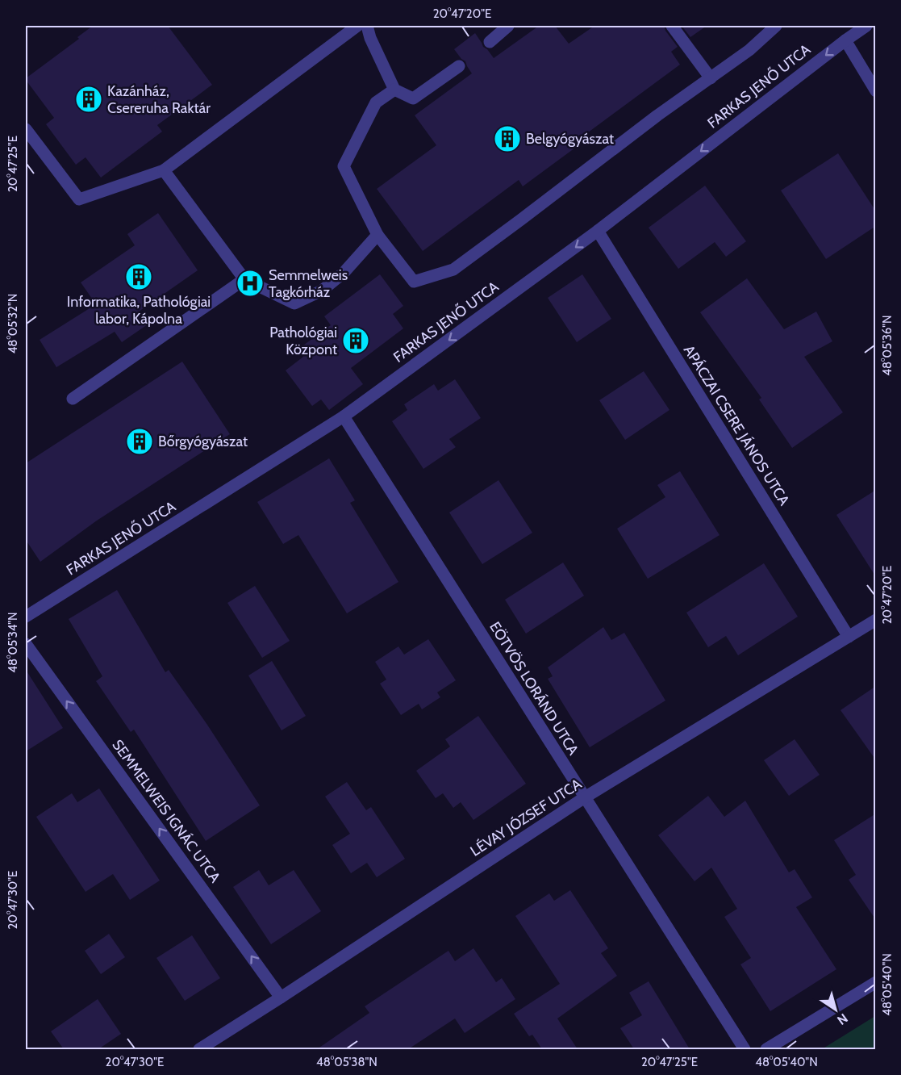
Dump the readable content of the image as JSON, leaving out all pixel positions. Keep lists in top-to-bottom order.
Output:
{
  "streets": {
    "street": [
      "FARKAS JENŐ UTCA",
      "APÁCZAI CSERE JÁNOS UTCA",
      "EÖTVÖS LORÁND UTCA",
      "SEMMELWEIS IGNÁC UTCA",
      "LÉVAY JÓZSEF UTCA"
    ]
  },
  "crossings": [
    ["FARKAS JENŐ UTCA", "APÁCZAI CSERE JÁNOS UTCA"],
    ["FARKAS JENŐ UTCA", "EÖTVÖS LORÁND UTCA"],
    ["APÁCZAI CSERE JÁNOS UTCA", "LÉVAY JÓZSEF UTCA"],
    ["EÖTVÖS LORÁND UTCA", "LÉVAY JÓZSEF UTCA"],
    ["SEMMELWEIS IGNÁC UTCA", "LÉVAY JÓZSEF UTCA"]
  ],
  "one_way": ["FARKAS JENŐ UTCA", "SEMMELWEIS IGNÁC UTCA"],
  "places": {
    "building": [
      "Kazánház, Csereruha Raktár",
      "Belgyógyászat",
      "Informatika, Pathológiai labor, Kápolna",
      "Pathológiai Központ",
      "Bőrgyógyászat"
    ],
    "hospital": ["Semmelweis Tagkórház"]
  },
  "north": "bottom right",
  "coordinates": [
    "20°47'20\"E",
    "20°47'25\"E",
    "48°05'32\"N",
    "48°05'36\"N",
    "48°05'34\"N",
    "20°47'30\"E",
    "48°05'40\"N",
    "48°05'38\"N"
  ]
}
